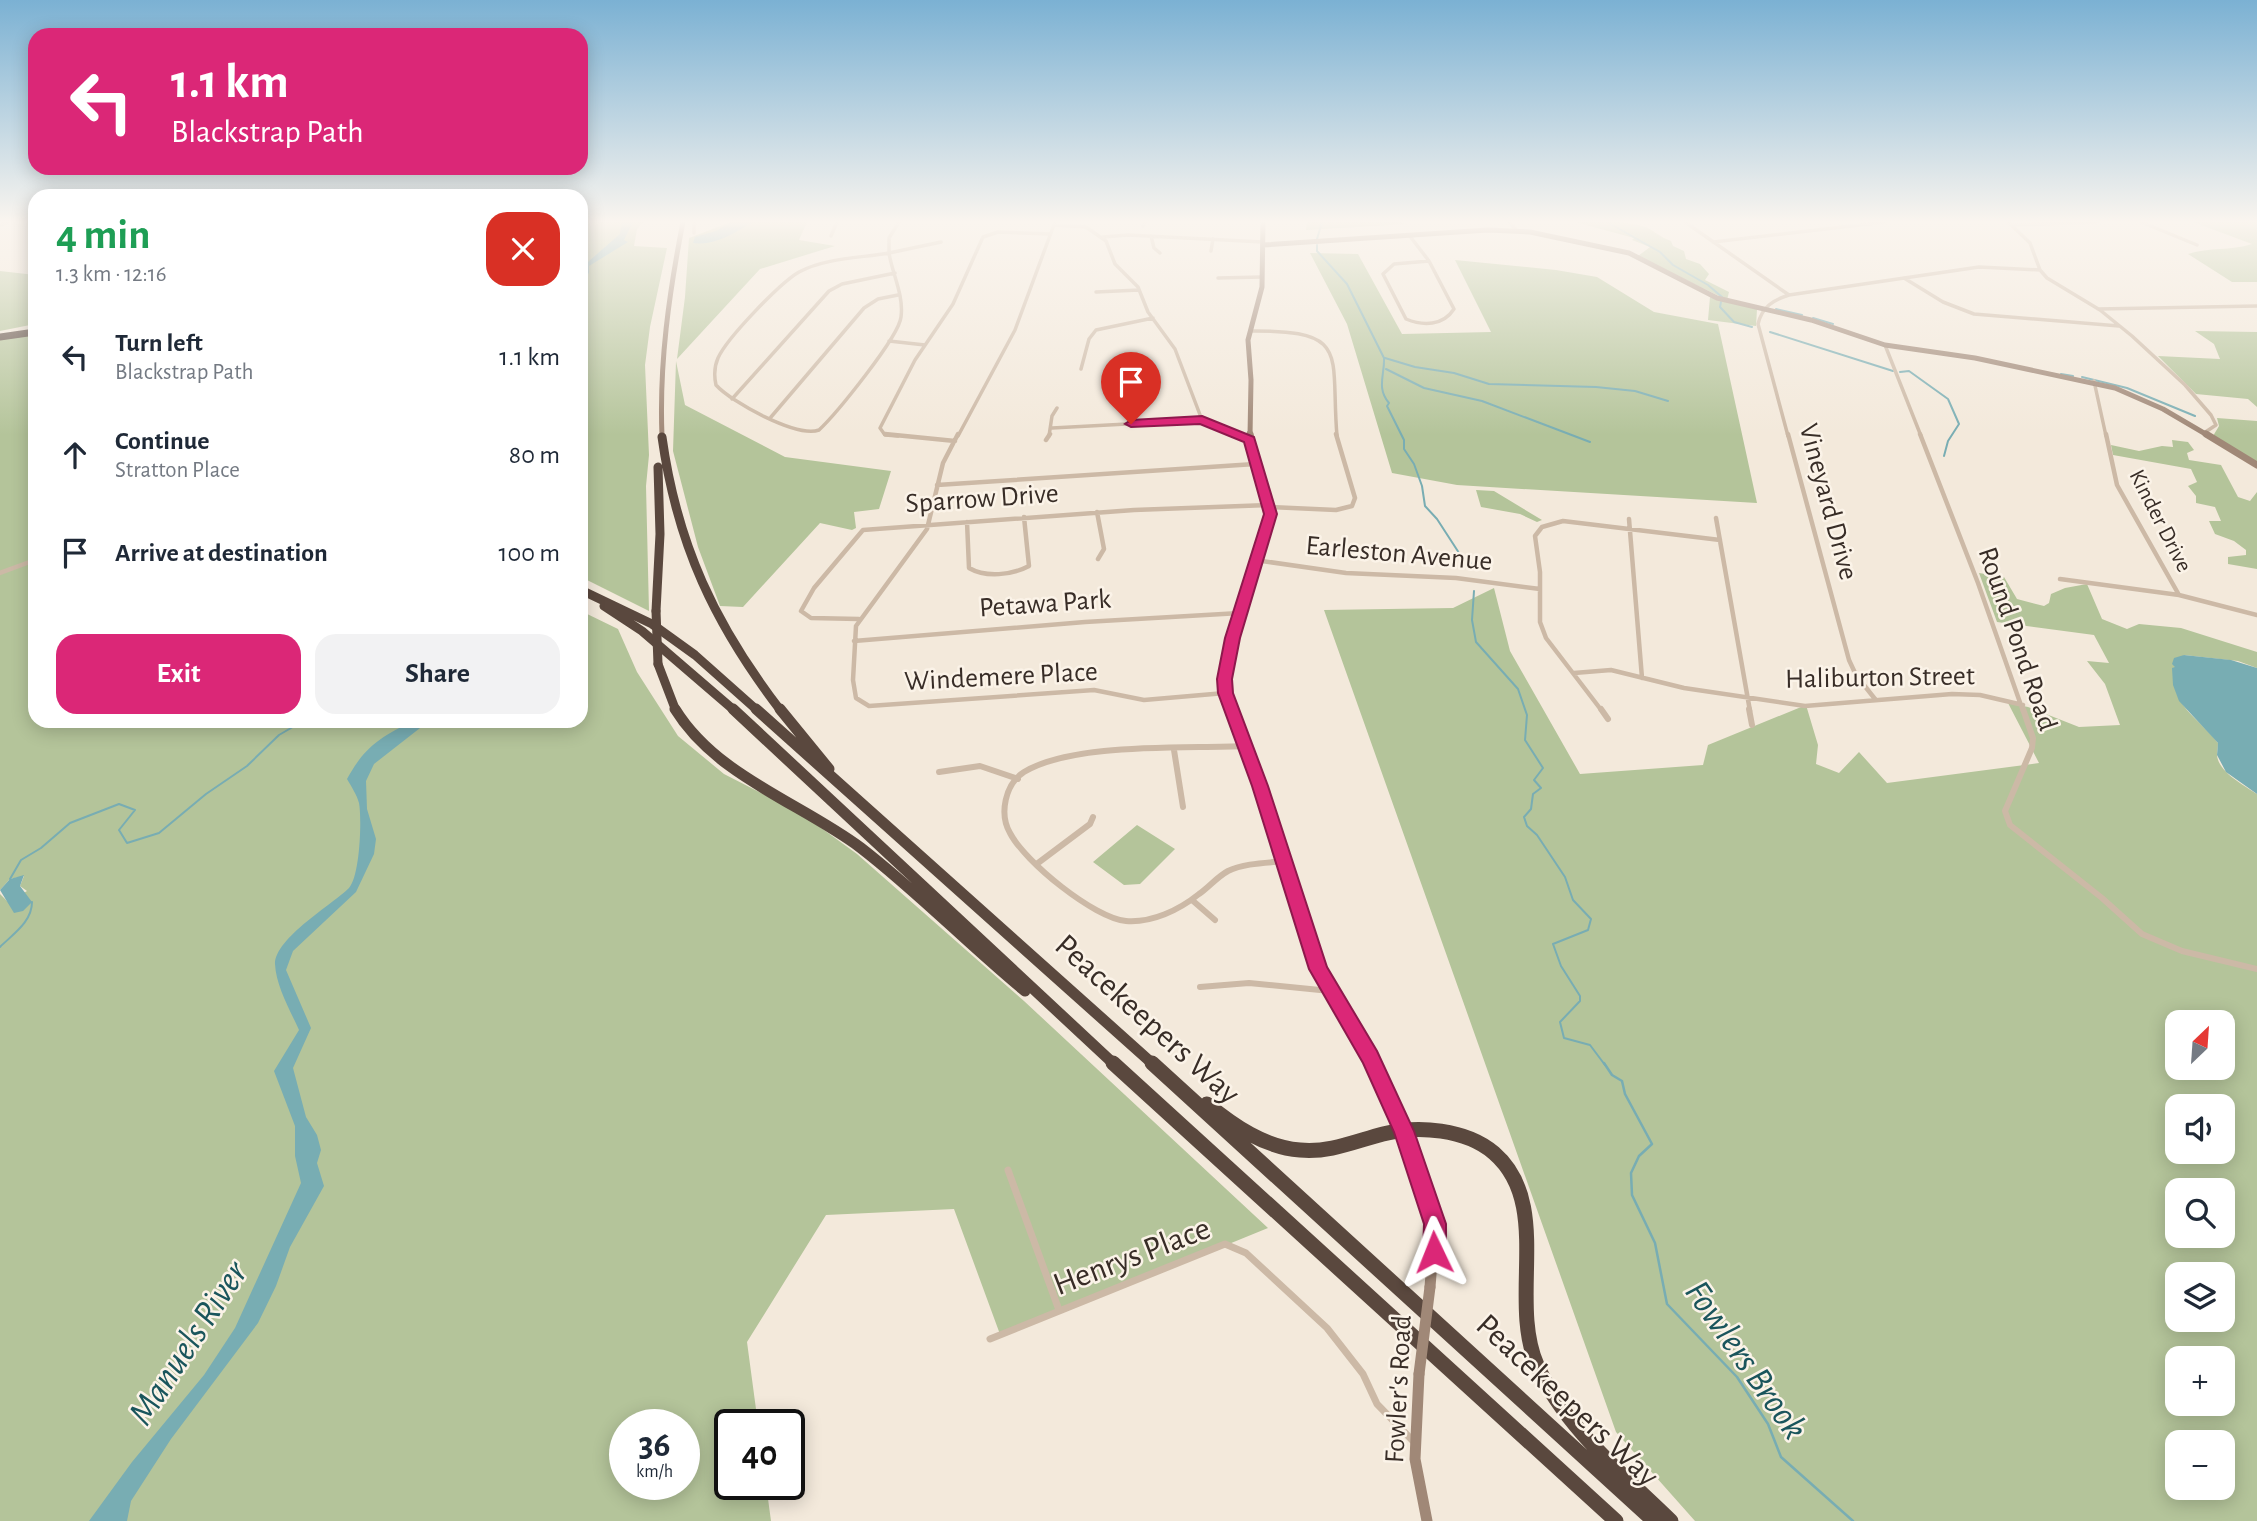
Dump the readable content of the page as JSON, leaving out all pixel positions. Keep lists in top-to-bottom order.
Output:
{
  "streets": {
    "highway": ["Peacekeepers Way"],
    "street": [
      "Sparrow Drive",
      "Vineyard Drive",
      "Kinder Drive",
      "Earleston Avenue",
      "Petawa Park",
      "Round Pond Road",
      "Windemere Place",
      "Haliburton Street",
      "Henrys Place",
      "Fowler's Road"
    ]
  },
  "crossings": [
    ["Sparrow Drive", "Fowler's Road"],
    ["Vineyard Drive", "Haliburton Street"],
    ["Earleston Avenue", "Fowler's Road"],
    ["Petawa Park", "Fowler's Road"],
    ["Round Pond Road", "Haliburton Street"],
    ["Windemere Place", "Fowler's Road"],
    ["Henrys Place", "Fowler's Road"]
  ],
  "water": ["Manuels River", "Fowlers Brook"],
  "north": "top right",
  "page": {
    "turn": ["1.1 km", "Blackstrap Path"],
    "heading": ["4 min", "1.3 km · 12:16"],
    "list": [
      {
        "name": "Turn left",
        "note": "Blackstrap Path",
        "value": "1.1 km"
      },
      {
        "name": "Continue",
        "note": "Stratton Place",
        "value": "80 m"
      },
      {
        "name": "Arrive at destination",
        "value": "100 m"
      }
    ],
    "buttons": ["Exit", "Share"],
    "map_buttons": ["+", "−"],
    "speed": "36 km/h",
    "limit": "40"
  }
}
